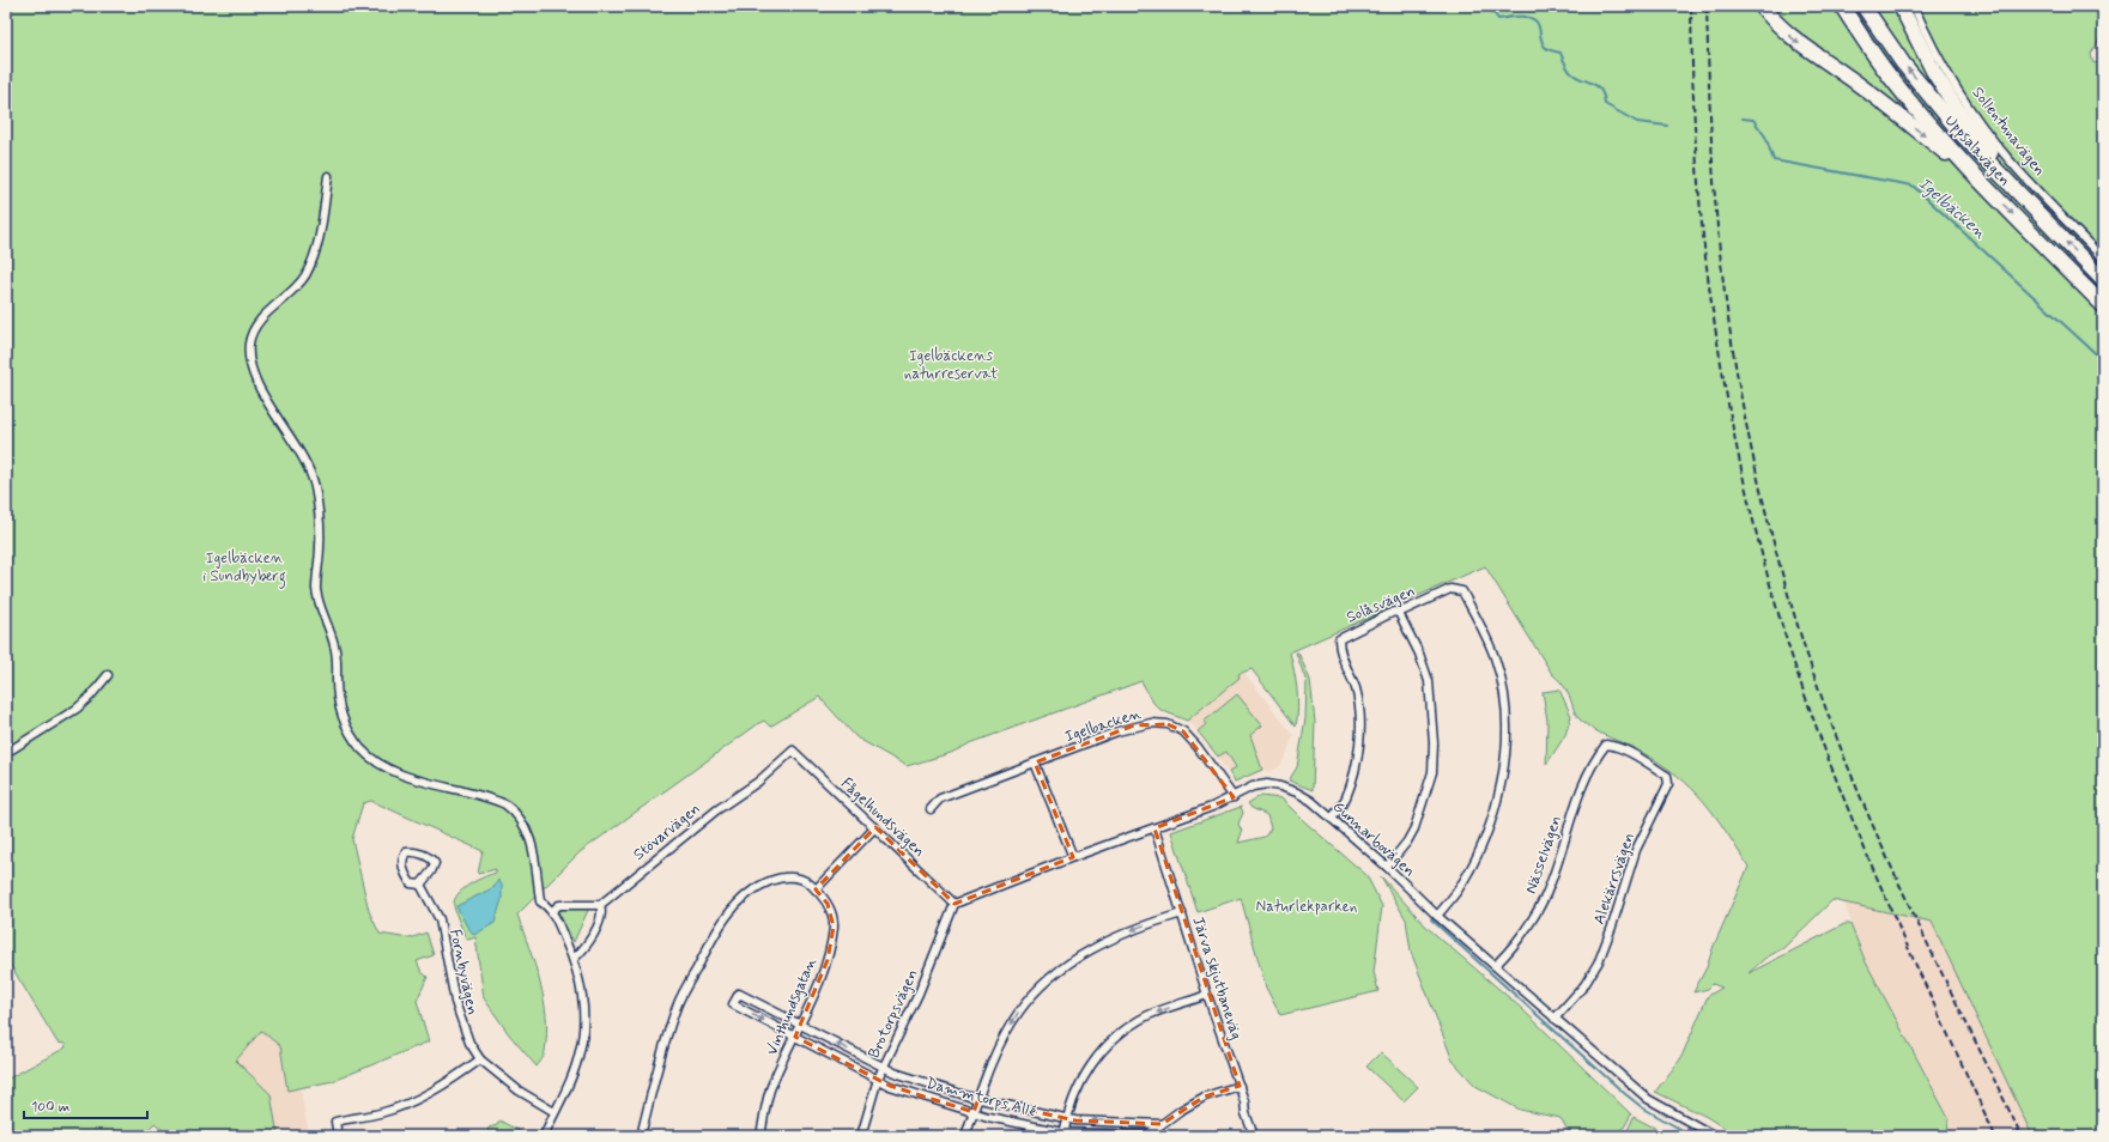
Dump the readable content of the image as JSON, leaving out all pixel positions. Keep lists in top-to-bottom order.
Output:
{
  "streets": {
    "highway": ["Uppsalavägen"],
    "street": [
      "Sollentunavägen",
      "Solåsvägen",
      "Igelbacken",
      "Fågelhundsvägen",
      "Stövarvägen",
      "Gunnarbovägen",
      "Nässelvägen",
      "Alekärrsvägen",
      "Fornbyvägen",
      "Järva skjutbaneväg",
      "Vinthundsgatan",
      "Brotorpsvägen",
      "Dammtorps Allé"
    ]
  },
  "crossings": [
    ["Solåsvägen", "Gunnarbovägen"],
    ["Igelbacken", "Gunnarbovägen"],
    ["Fågelhundsvägen", "Stövarvägen"],
    ["Fågelhundsvägen", "Gunnarbovägen"],
    ["Fågelhundsvägen", "Brotorpsvägen"],
    ["Gunnarbovägen", "Nässelvägen"],
    ["Gunnarbovägen", "Alekärrsvägen"],
    ["Gunnarbovägen", "Järva skjutbaneväg"],
    ["Gunnarbovägen", "Brotorpsvägen"],
    ["Nässelvägen", "Alekärrsvägen"],
    ["Järva skjutbaneväg", "Dammtorps Allé"],
    ["Vinthundsgatan", "Dammtorps Allé"],
    ["Brotorpsvägen", "Dammtorps Allé"]
  ],
  "water": ["Igelbäcken"],
  "parks": ["Igelbäckens naturreservat", "Igelbäcken i Sundbyberg", "Naturlekparken"],
  "scale_bar": "100 m"
}
